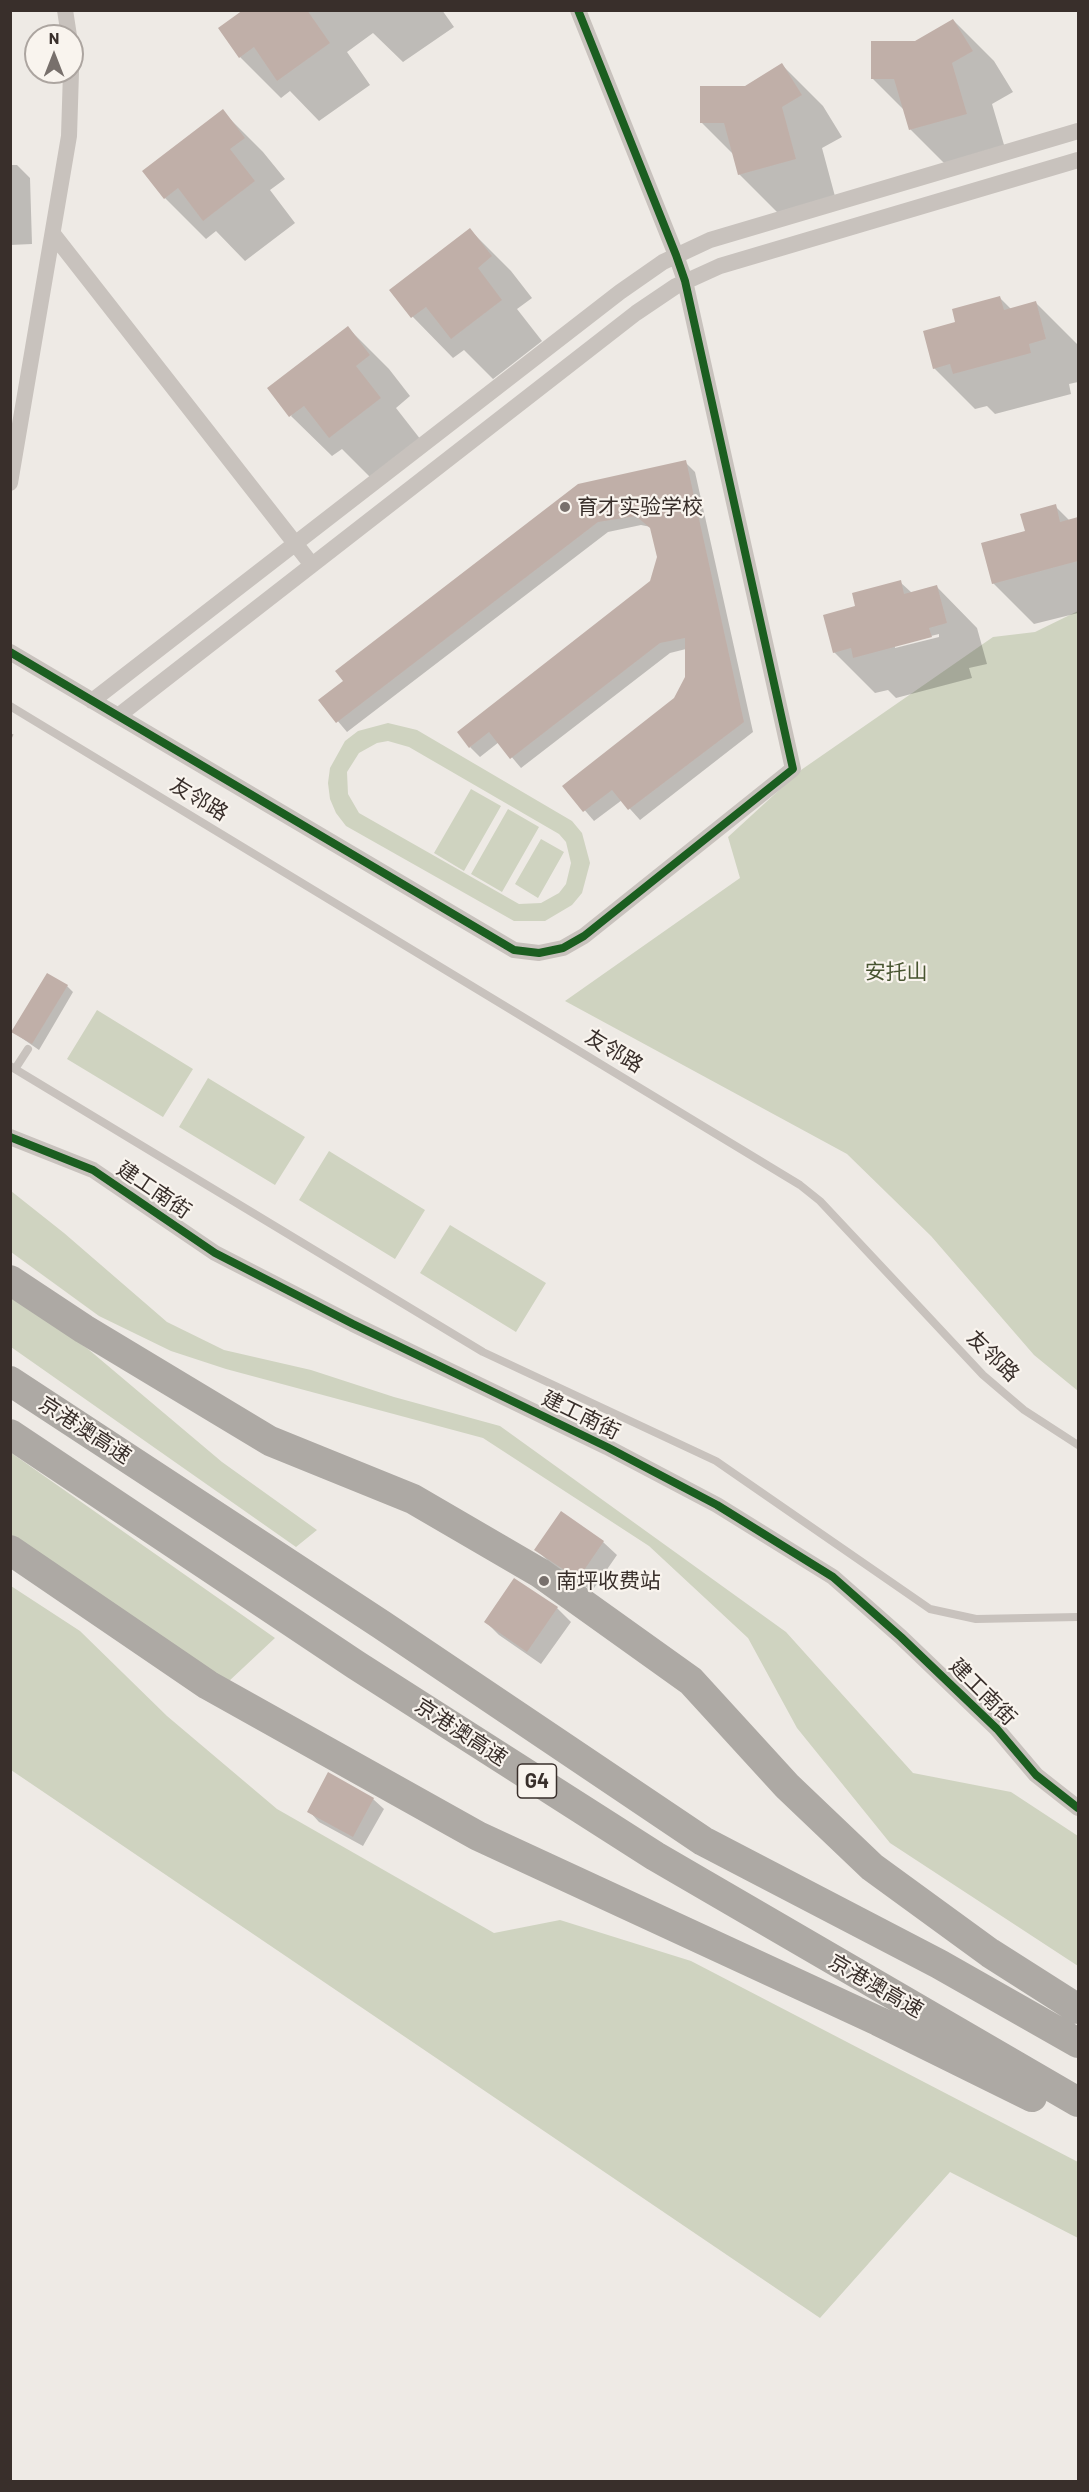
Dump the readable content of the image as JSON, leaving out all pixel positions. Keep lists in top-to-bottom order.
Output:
{
  "streets": {
    "highway": ["京港澳高速", "G4"],
    "street": ["建工南街"],
    "lane": ["友邻路"]
  },
  "parks": ["安托山"],
  "places": ["育才实验学校", "南坪收费站"],
  "north": "top"
}
